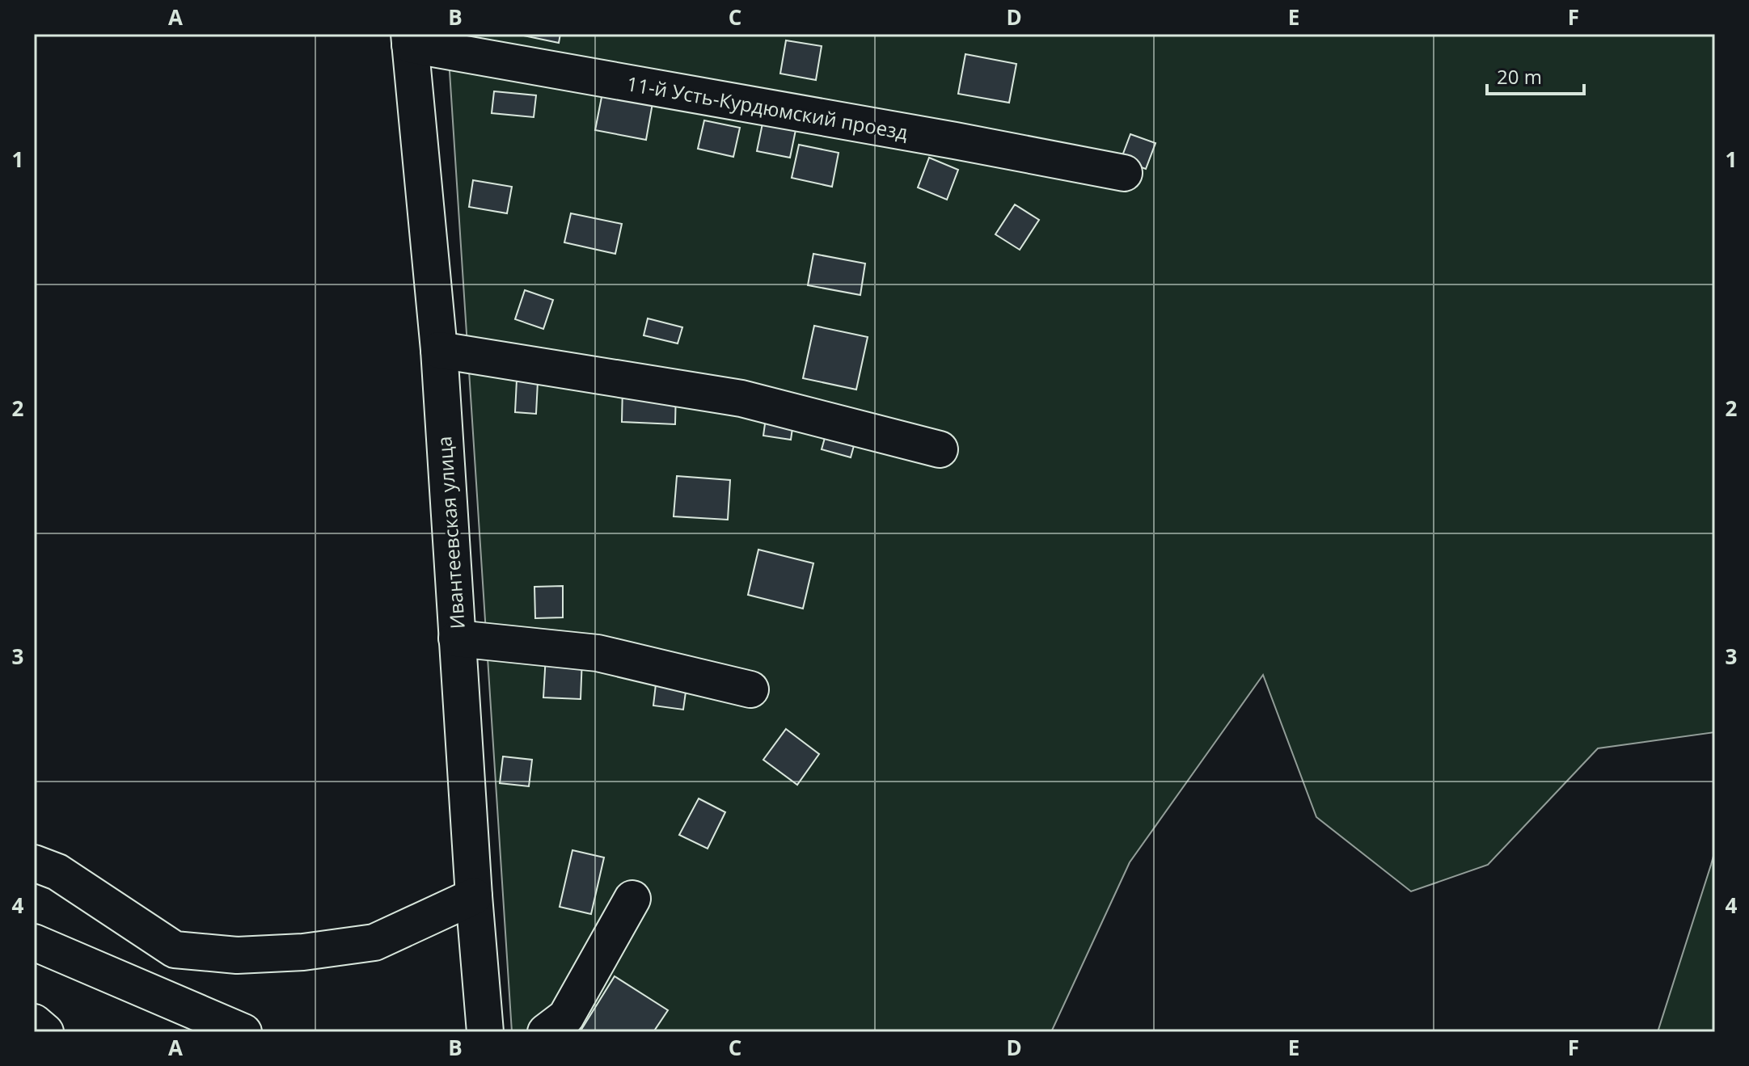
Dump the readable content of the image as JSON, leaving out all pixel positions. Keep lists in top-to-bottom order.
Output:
{
  "streets": {
    "street": ["11-й Усть-Курдюмский проезд", "Ивантеевская улица"]
  },
  "crossings": [
    ["11-й Усть-Курдюмский проезд", "Ивантеевская улица"]
  ],
  "scale_bar": "20 m",
  "grid": {
    "columns": [
      "A",
      "B",
      "C",
      "D",
      "E",
      "F"
    ],
    "rows": [
      "1",
      "2",
      "3",
      "4"
    ]
  }
}
